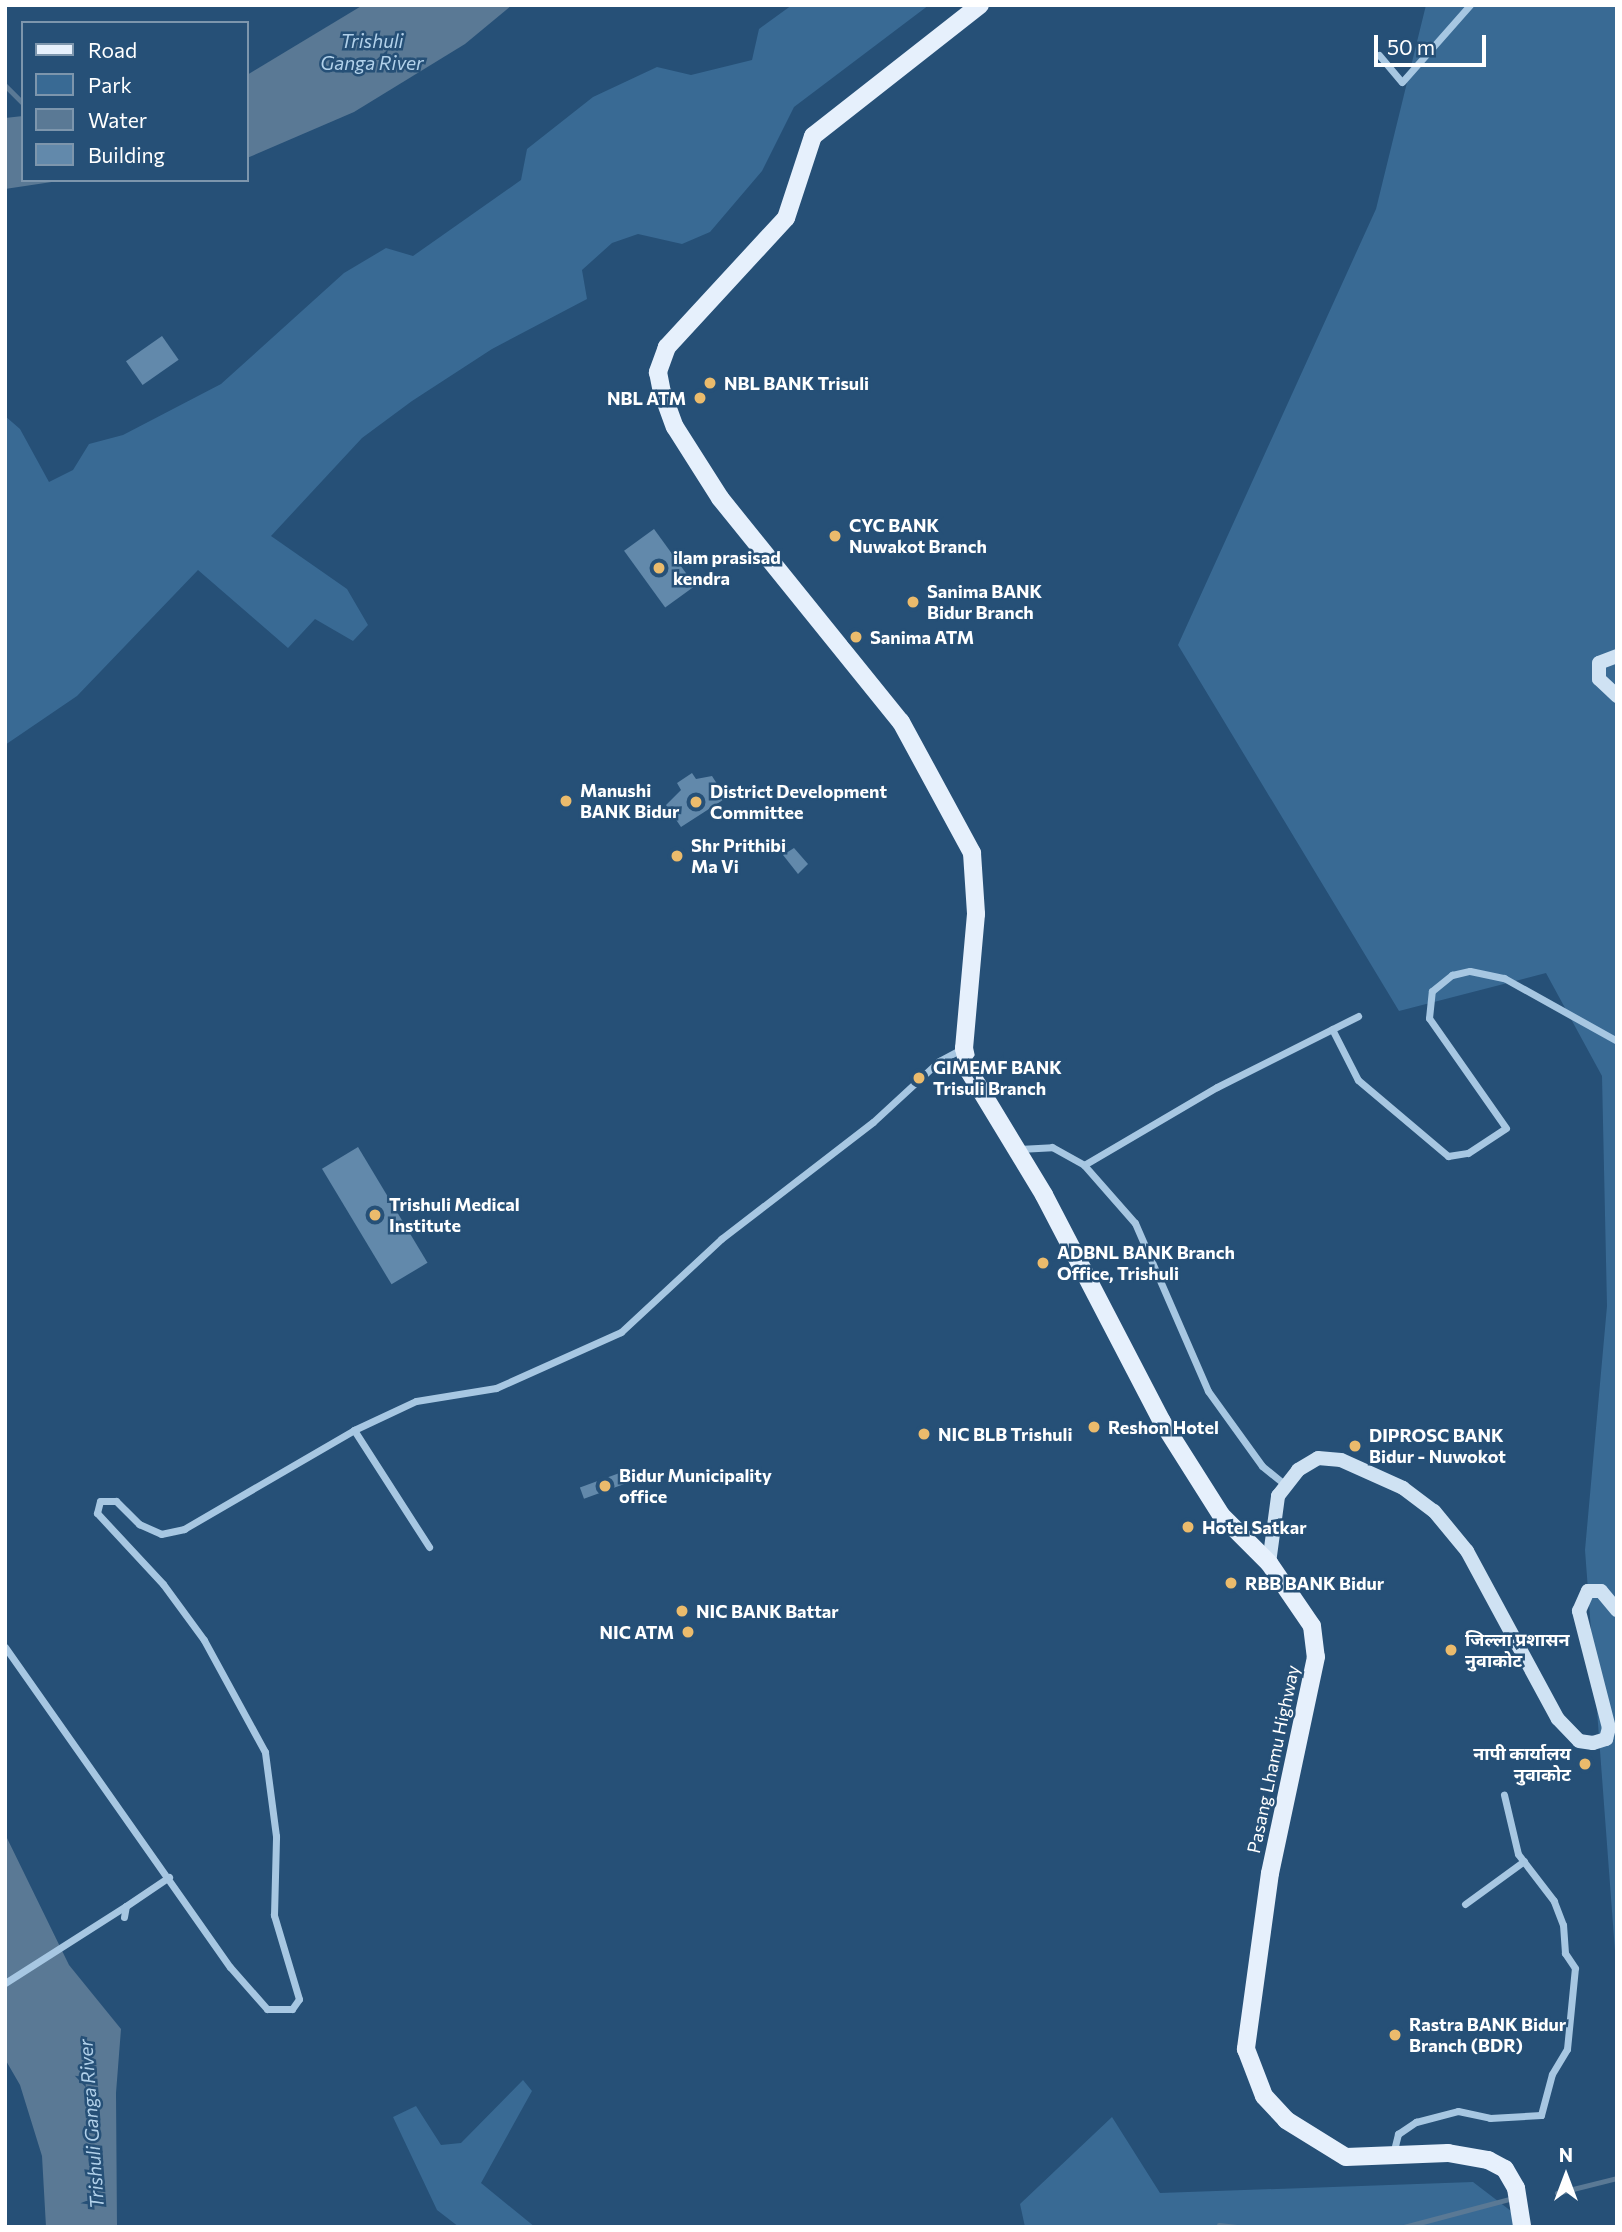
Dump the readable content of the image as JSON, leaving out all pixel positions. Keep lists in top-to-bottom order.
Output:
{
  "streets": {
    "main road": ["Pasang Lhamu Highway"]
  },
  "water": ["Trishuli Ganga River"],
  "places": [
    "NBL BANK Trisuli",
    "NBL ATM",
    "CYC BANK Nuwakot Branch",
    "ilam prasisad kendra",
    "Sanima BANK Bidur Branch",
    "Sanima ATM",
    "Manushi BANK Bidur",
    "District Development Committee",
    "Shr Prithibi Ma Vi",
    "GIMEMF BANK Trisuli Branch",
    "Trishuli Medical Institute",
    "ADBNL BANK Branch Office, Trishuli",
    "Reshon Hotel",
    "NIC BLB Trishuli",
    "DIPROSC BANK Bidur - Nuwokot",
    "Bidur Municipality office",
    "Hotel Satkar",
    "RBB BANK Bidur",
    "NIC BANK Battar",
    "NIC ATM",
    "जिल्ला प्रशासन नुवाकोट",
    "नापी कार्यालय नुवाकोट",
    "Rastra BANK Bidur Branch (BDR)"
  ],
  "legend": [
    "Road",
    "Park",
    "Water",
    "Building"
  ],
  "scale_bar": "50 m",
  "north": "top"
}
